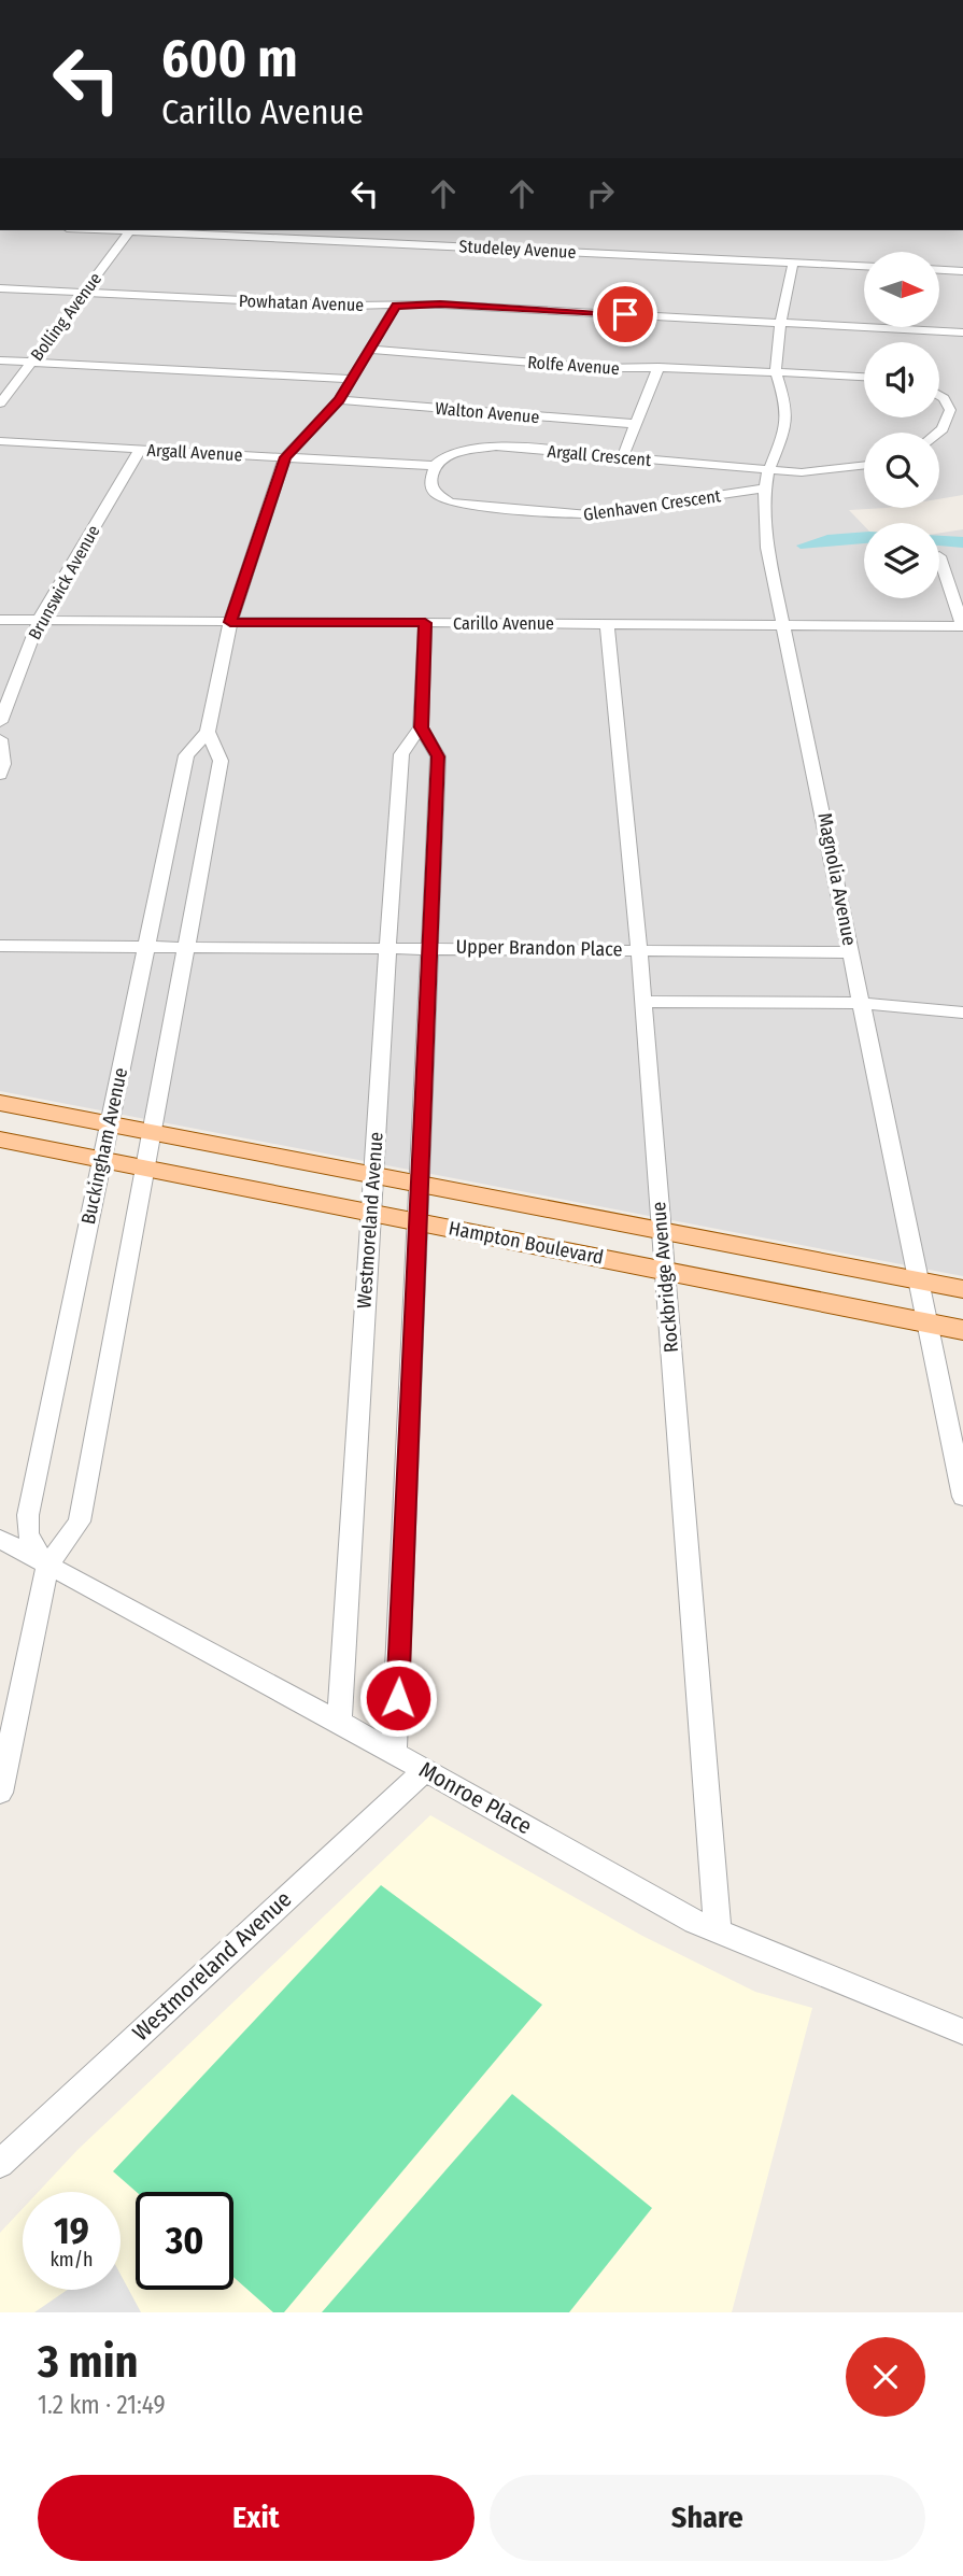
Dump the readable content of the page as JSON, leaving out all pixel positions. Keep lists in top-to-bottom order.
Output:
{
  "streets": {
    "main road": ["Hampton Boulevard"],
    "street": [
      "Studeley Avenue",
      "Powhatan Avenue",
      "Bolling Avenue",
      "Rolfe Avenue",
      "Walton Avenue",
      "Argall Avenue",
      "Argall Crescent",
      "Glenhaven Crescent",
      "Brunswick Avenue",
      "Carillo Avenue",
      "Magnolia Avenue",
      "Upper Brandon Place",
      "Buckingham Avenue",
      "Westmoreland Avenue",
      "Rockbridge Avenue",
      "Monroe Place"
    ]
  },
  "crossings": [
    ["Studeley Avenue", "Magnolia Avenue"],
    ["Powhatan Avenue", "Bolling Avenue"],
    ["Powhatan Avenue", "Magnolia Avenue"],
    ["Powhatan Avenue", "Buckingham Avenue"],
    ["Rolfe Avenue", "Magnolia Avenue"],
    ["Rolfe Avenue", "Buckingham Avenue"],
    ["Walton Avenue", "Buckingham Avenue"],
    ["Argall Avenue", "Argall Crescent"],
    ["Argall Avenue", "Glenhaven Crescent"],
    ["Argall Avenue", "Brunswick Avenue"],
    ["Argall Avenue", "Buckingham Avenue"],
    ["Argall Crescent", "Glenhaven Crescent"],
    ["Argall Crescent", "Magnolia Avenue"],
    ["Glenhaven Crescent", "Magnolia Avenue"],
    ["Brunswick Avenue", "Carillo Avenue"],
    ["Carillo Avenue", "Magnolia Avenue"],
    ["Carillo Avenue", "Buckingham Avenue"],
    ["Carillo Avenue", "Westmoreland Avenue"],
    ["Carillo Avenue", "Rockbridge Avenue"],
    ["Magnolia Avenue", "Upper Brandon Place"],
    ["Magnolia Avenue", "Hampton Boulevard"],
    ["Upper Brandon Place", "Buckingham Avenue"],
    ["Upper Brandon Place", "Westmoreland Avenue"],
    ["Upper Brandon Place", "Rockbridge Avenue"],
    ["Buckingham Avenue", "Hampton Boulevard"],
    ["Buckingham Avenue", "Monroe Place"],
    ["Westmoreland Avenue", "Hampton Boulevard"],
    ["Westmoreland Avenue", "Monroe Place"],
    ["Hampton Boulevard", "Rockbridge Avenue"],
    ["Rockbridge Avenue", "Monroe Place"]
  ],
  "north": "right",
  "page": {
    "turn": ["600 m", "Carillo Avenue"],
    "speed": "19 km/h",
    "limit": "30",
    "heading": ["3 min", "1.2 km · 21:49"],
    "buttons": ["Exit", "Share"]
  }
}
